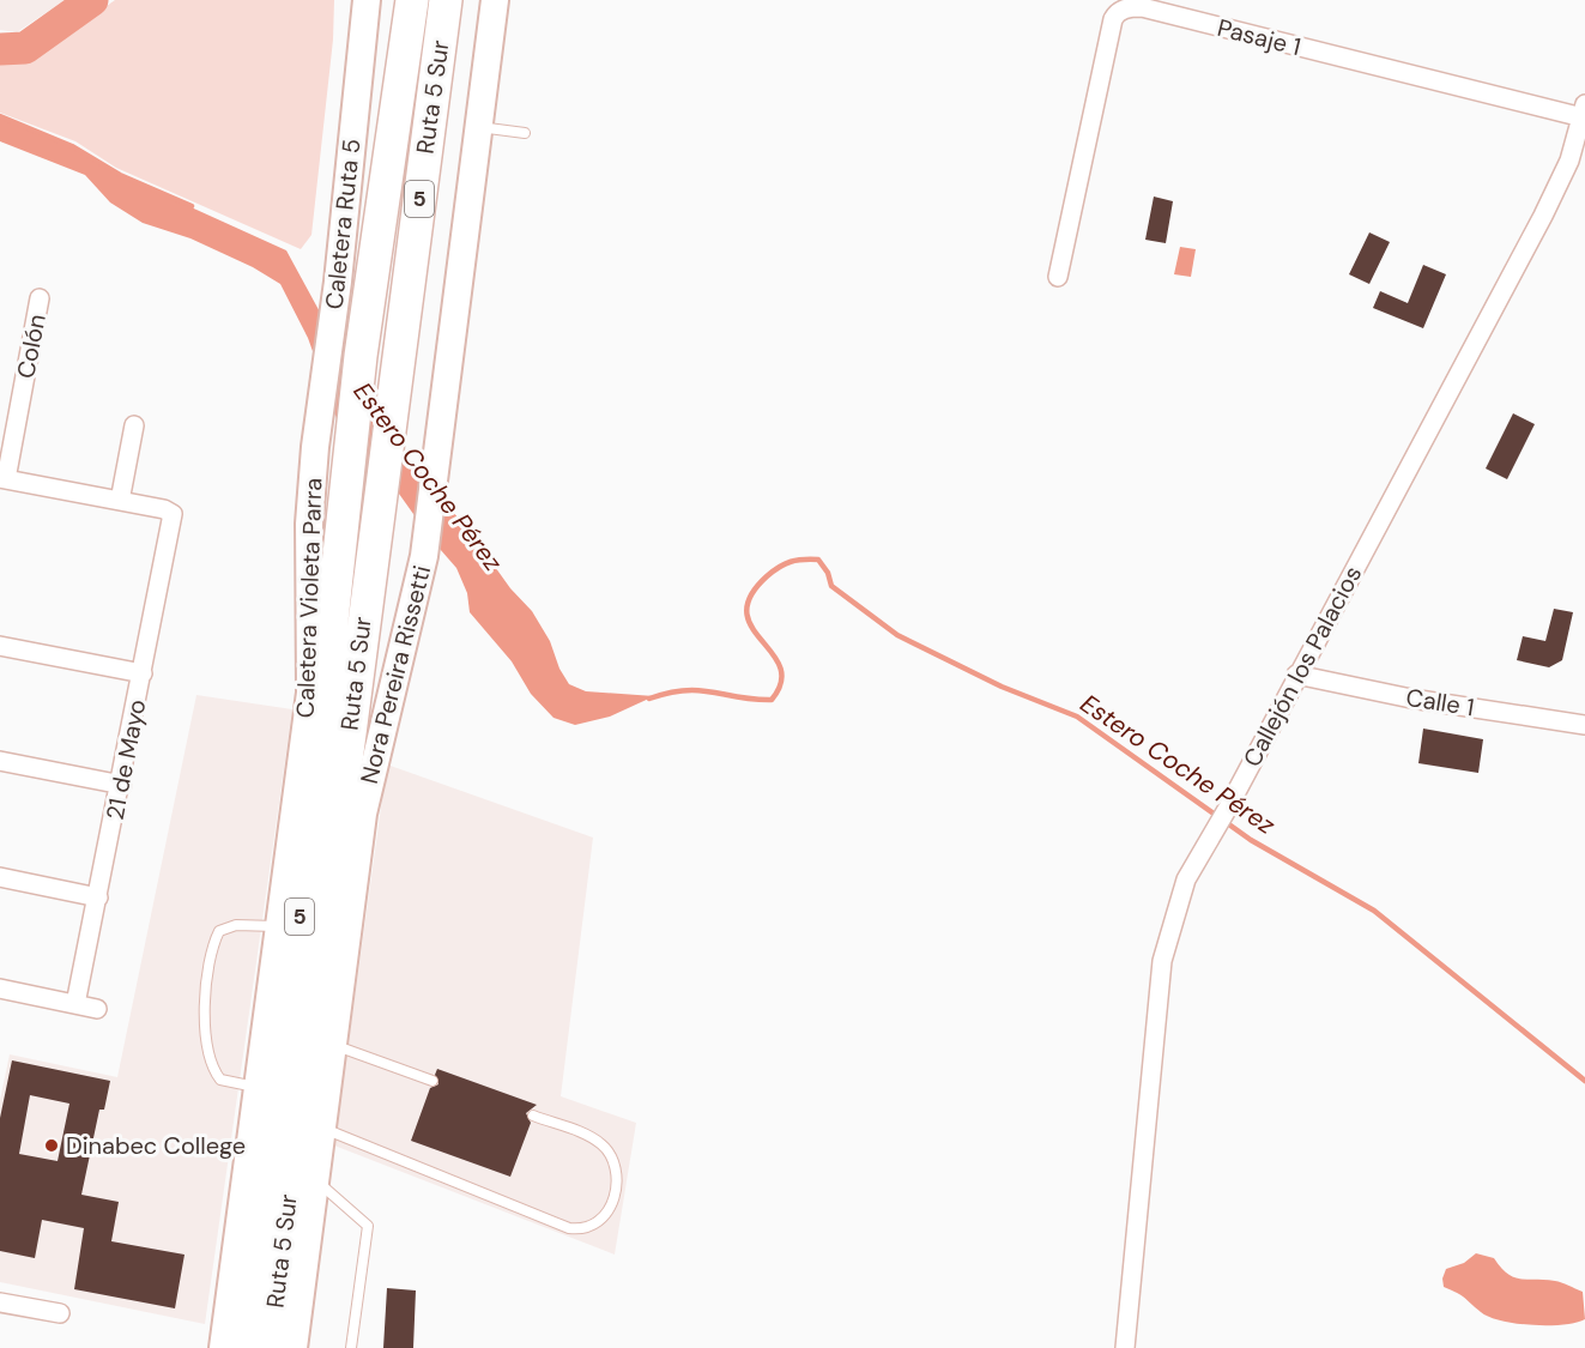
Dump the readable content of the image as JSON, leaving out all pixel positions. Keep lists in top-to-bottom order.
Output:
{
  "streets": {
    "highway": ["Ruta 5 Sur", "5"],
    "main road": ["Caletera Ruta 5", "Caletera Violeta Parra", "Nora Pereira Rissetti"],
    "street": [
      "Pasaje 1",
      "Colón",
      "Callejón los Palacios",
      "Calle 1",
      "21 de Mayo"
    ]
  },
  "crossings": [
    ["Pasaje 1", "Callejón los Palacios"],
    ["Caletera Ruta 5", "Caletera Violeta Parra"],
    ["Callejón los Palacios", "Calle 1"]
  ],
  "water": ["Estero Coche Pérez"],
  "places": ["Dinabec College"]
}
